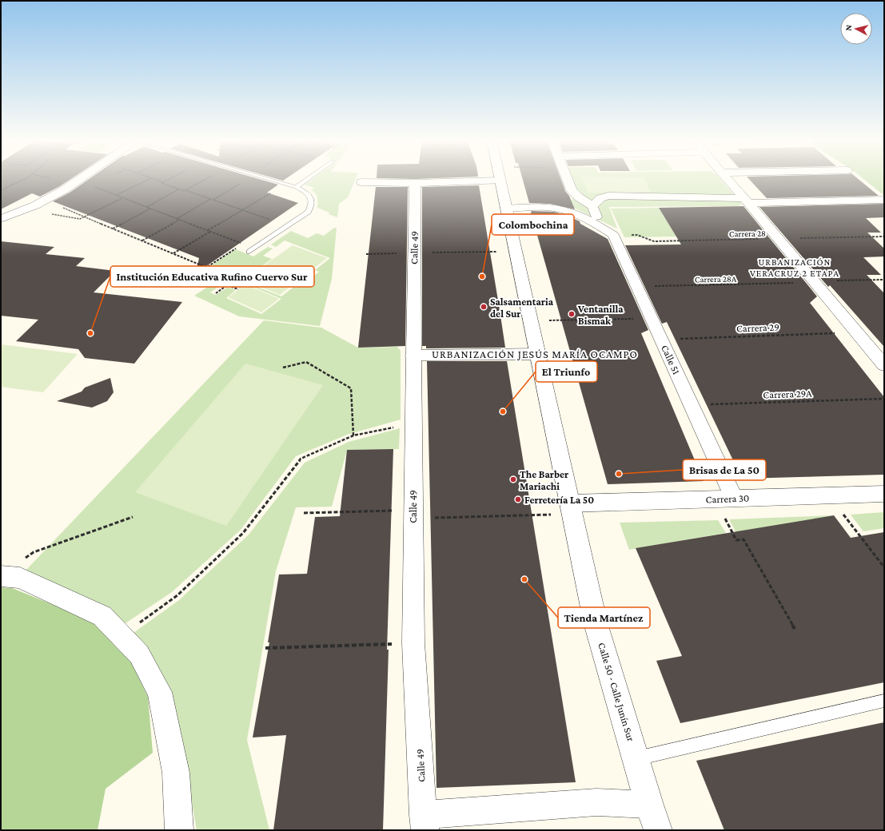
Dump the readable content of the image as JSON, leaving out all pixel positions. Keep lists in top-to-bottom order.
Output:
{
  "streets": {
    "street": [
      "Calle 49",
      "Calle 51",
      "Carrera 30",
      "Calle 50 - Calle Junín Sur"
    ],
    "path": [
      "Carrera 28",
      "Carrera 28A",
      "Carrera 29",
      "Carrera 29A"
    ]
  },
  "crossings": [
    ["Carrera 28", "Calle 51"],
    ["Carrera 28A", "Calle 51"],
    ["Carrera 29", "Calle 51"],
    ["Calle 51", "Carrera 29A"],
    ["Calle 51", "Carrera 30"],
    ["Carrera 30", "Calle 50 - Calle Junín Sur"]
  ],
  "districts": ["URBANIZACIÓN VERACRUZ 2 ETAPA", "URBANIZACIÓN JESÚS MARÍA OCAMPO"],
  "places": [
    "Colombochina",
    "Salsamentaria del Sur",
    "Ventanilla Bismak",
    "Institución Educativa Rufino Cuervo Sur",
    "El Triunfo",
    "Brisas de La 50",
    "The Barber Mariachi",
    "Ferretería La 50",
    "Tienda Martínez"
  ],
  "north": "left"
}
